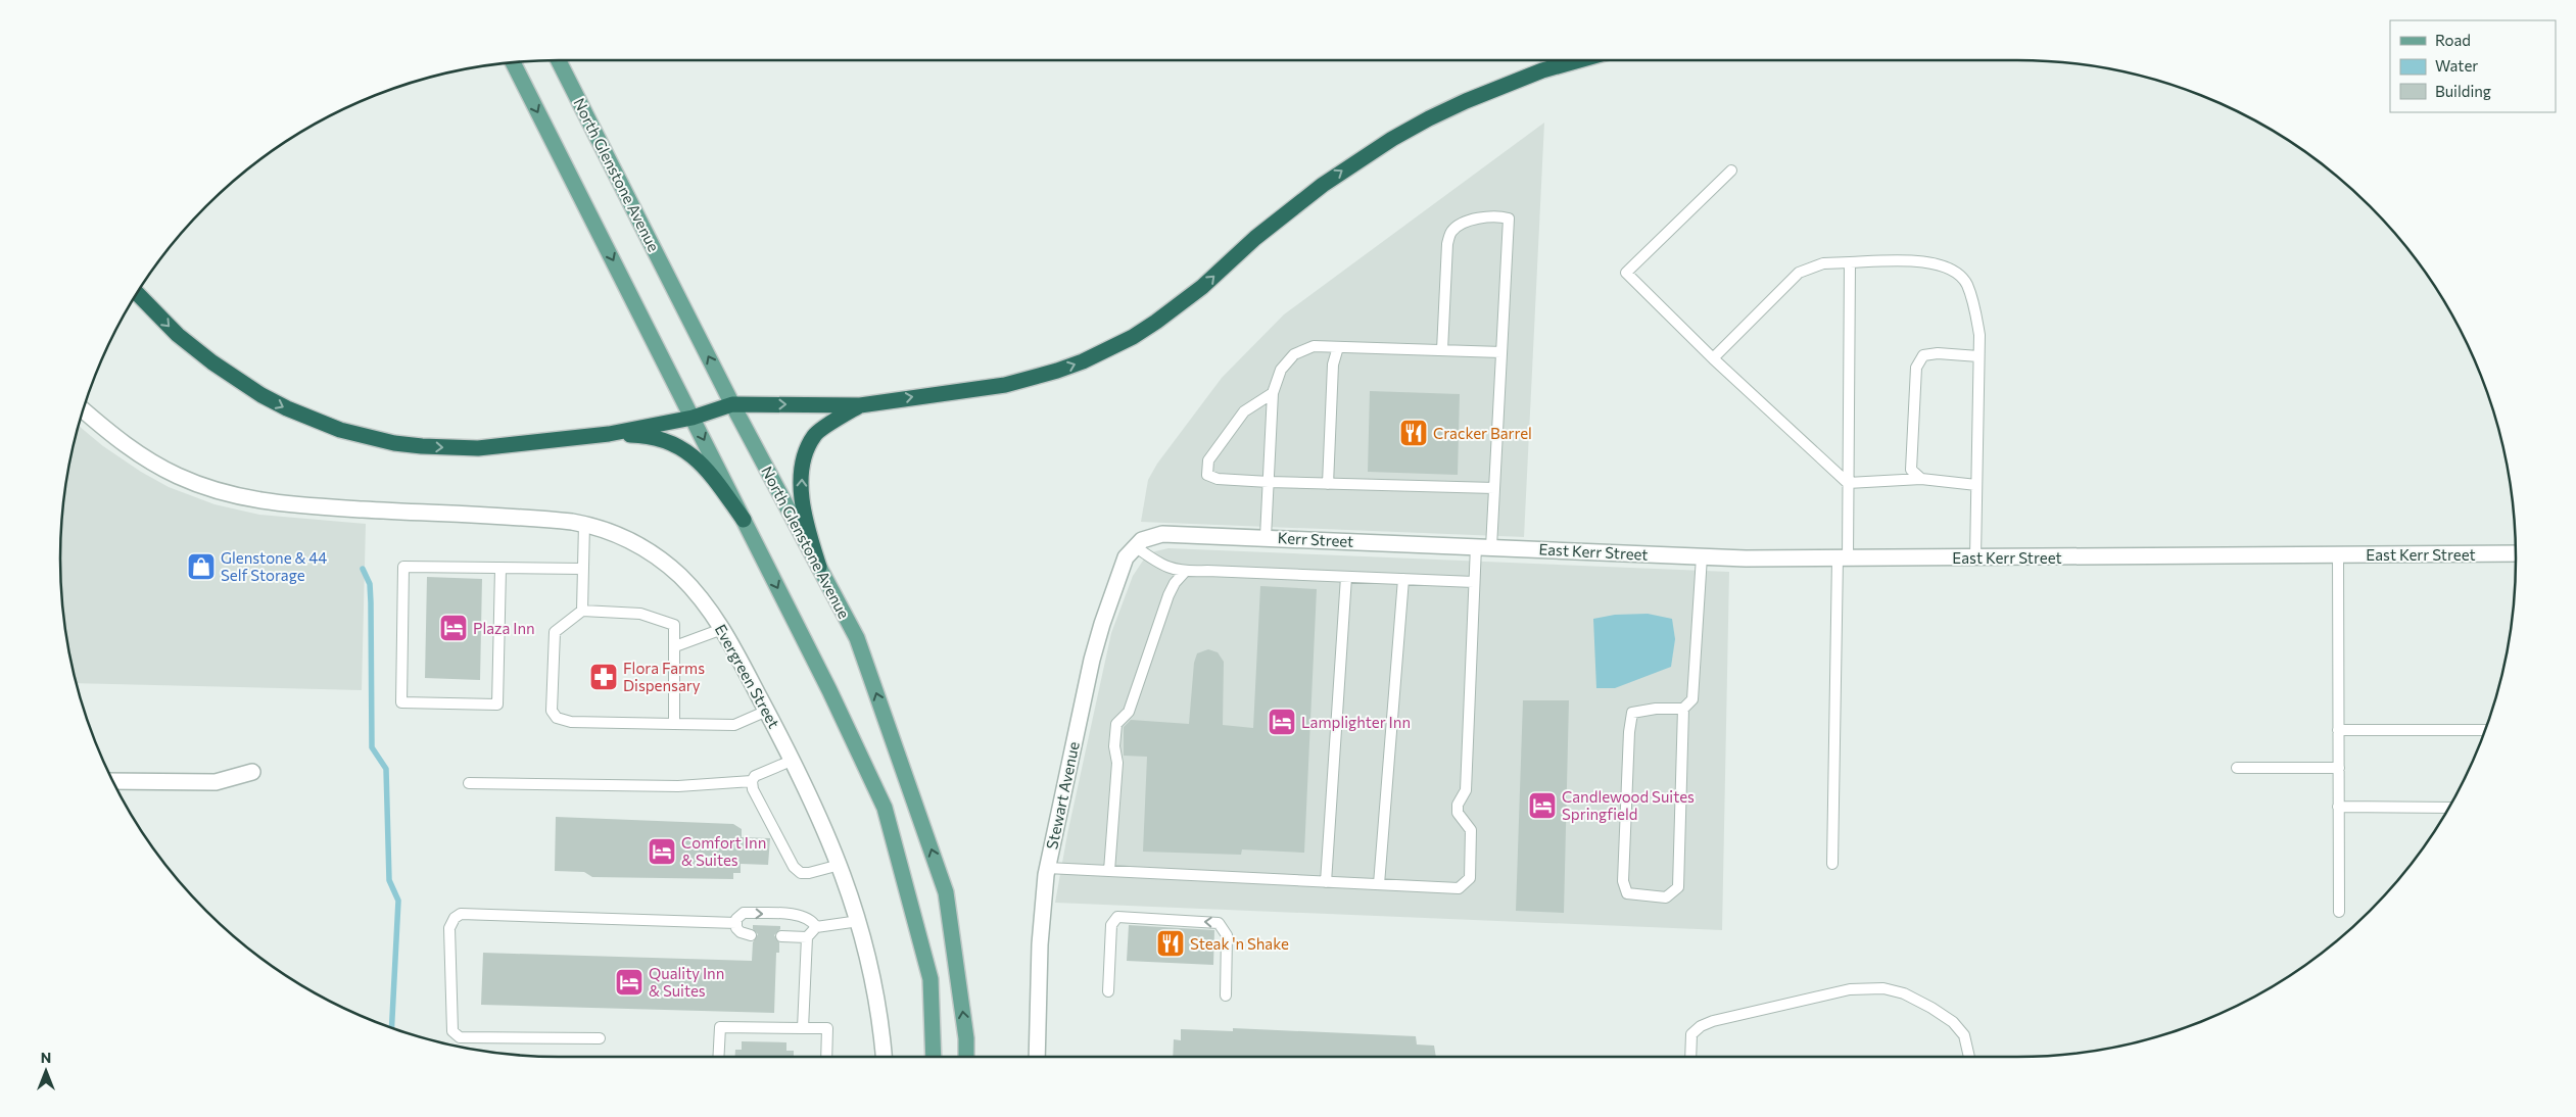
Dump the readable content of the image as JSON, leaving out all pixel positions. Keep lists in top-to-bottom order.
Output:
{
  "streets": {
    "main road": ["North Glenstone Avenue"],
    "street": [
      "Kerr Street",
      "East Kerr Street",
      "Evergreen Street",
      "Stewart Avenue"
    ]
  },
  "crossings": [
    ["Kerr Street", "East Kerr Street"],
    ["Kerr Street", "Stewart Avenue"]
  ],
  "places": {
    "restaurant": ["Cracker Barrel", "Steak 'n Shake"],
    "shop": ["Glenstone & 44 Self Storage"],
    "hotel": [
      "Plaza Inn",
      "Lamplighter Inn",
      "Candlewood Suites Springfield",
      "Comfort Inn & Suites",
      "Quality Inn & Suites"
    ],
    "pharmacy": ["Flora Farms Dispensary"]
  },
  "legend": ["Road", "Water", "Building"],
  "north": "top"
}
